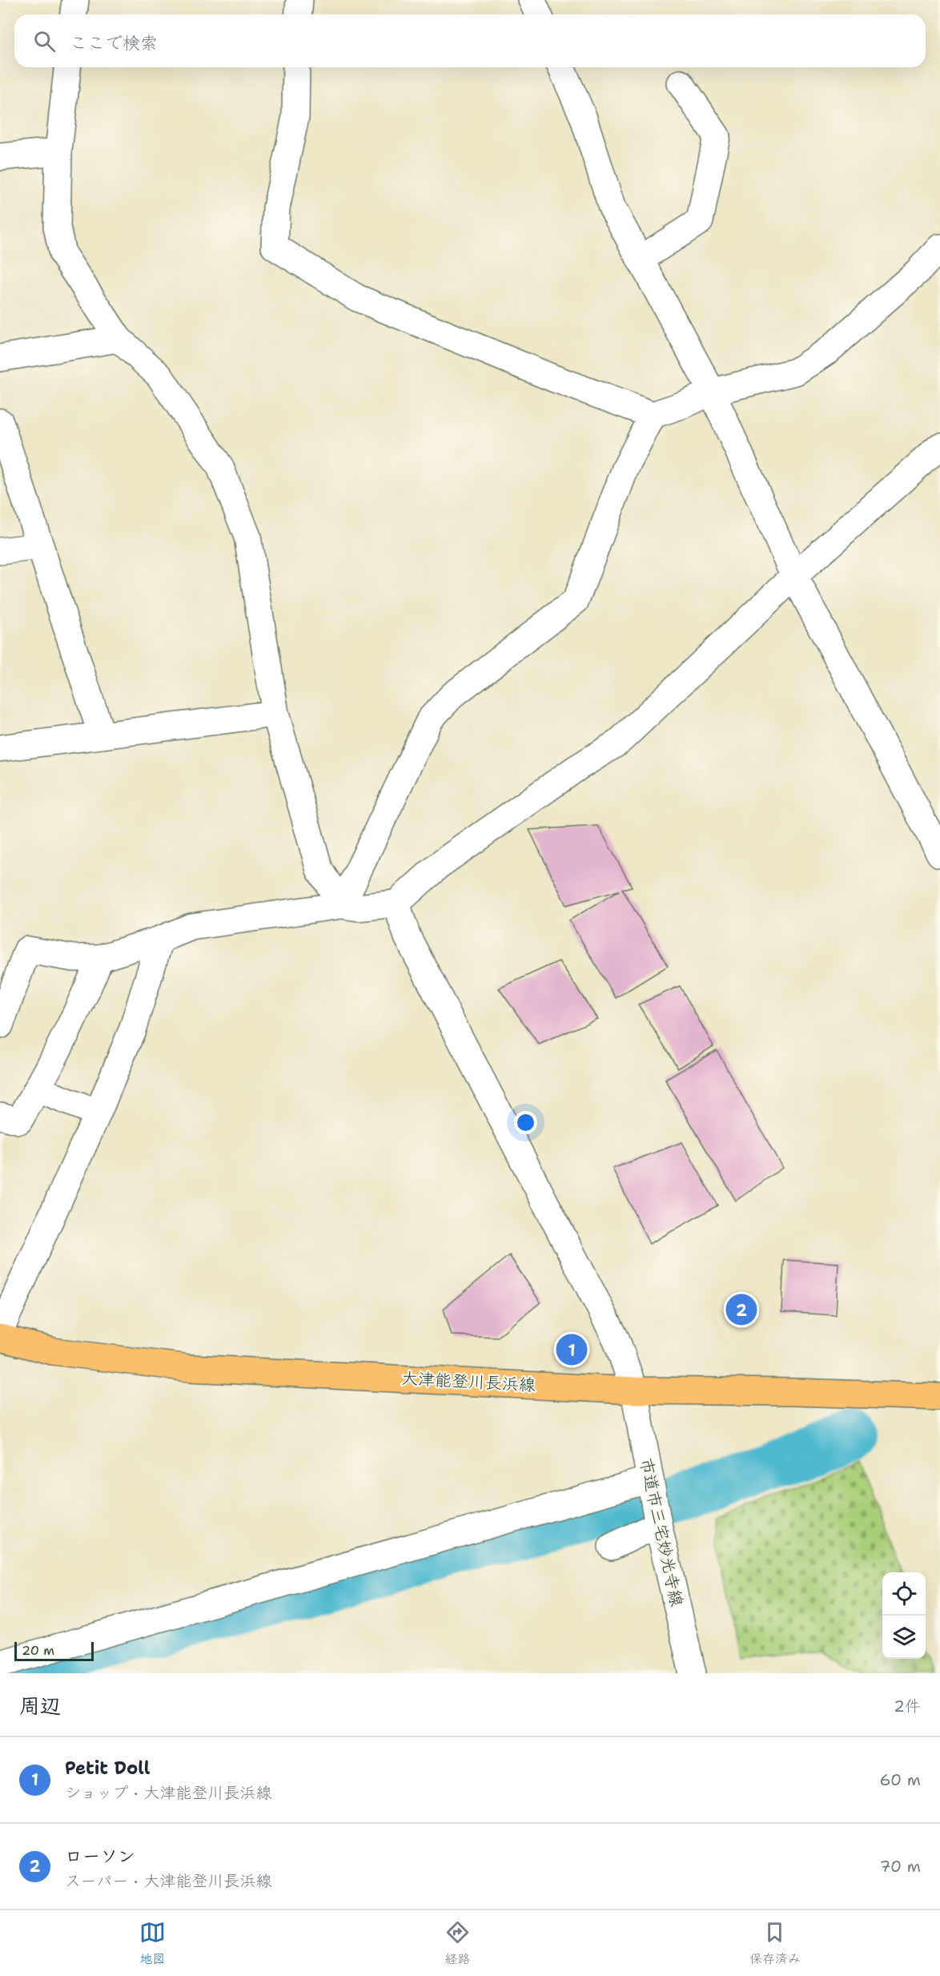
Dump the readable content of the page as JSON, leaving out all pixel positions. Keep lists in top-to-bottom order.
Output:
{
  "streets": {
    "main road": ["大津能登川長浜線"],
    "street": ["市道市三宅妙光寺線"]
  },
  "crossings": [
    ["大津能登川長浜線", "市道市三宅妙光寺線"]
  ],
  "scale_bar": "20 m",
  "page": {
    "search": "ここで検索",
    "pins": ["2", "1"],
    "scale": "20 m",
    "heading": ["周辺", "2件"],
    "list": [
      {
        "mark": "1",
        "name": "Petit Doll",
        "note": "ショップ · 大津能登川長浜線",
        "value": "60 m"
      },
      {
        "mark": "2",
        "name": "ローソン",
        "note": "スーパー · 大津能登川長浜線",
        "value": "70 m"
      }
    ],
    "nav": ["地図", "経路", "保存済み"]
  }
}
